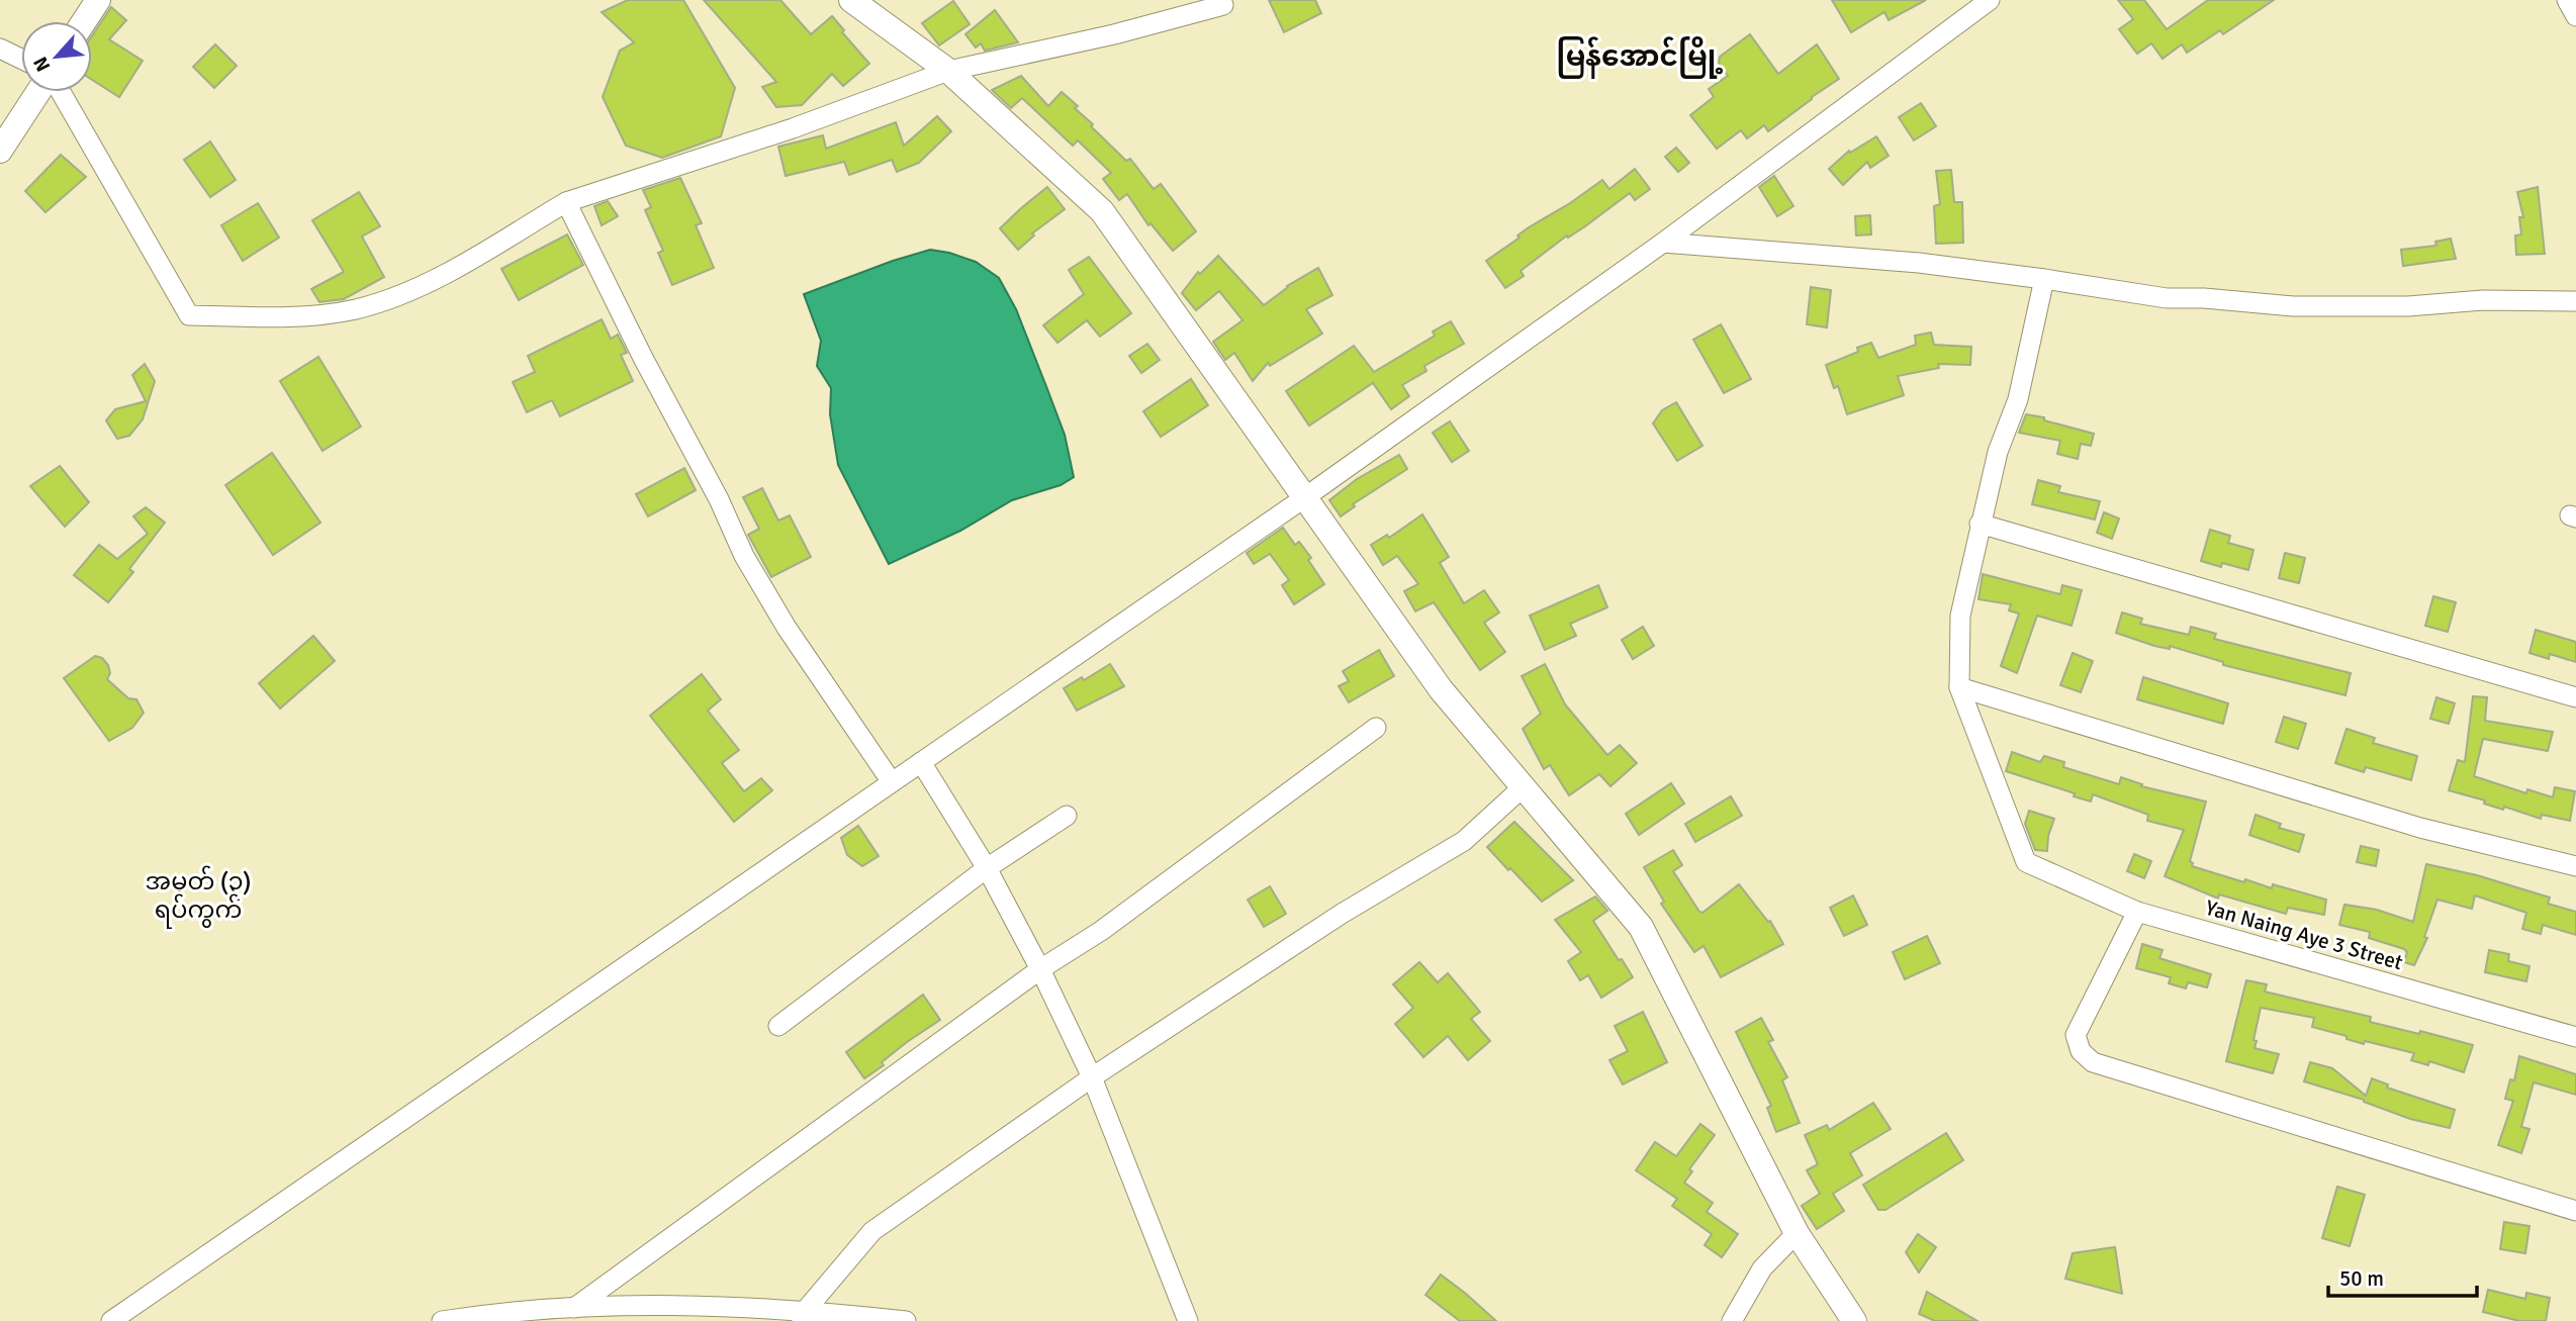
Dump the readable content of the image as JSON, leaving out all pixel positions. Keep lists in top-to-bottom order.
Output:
{
  "streets": {
    "street": ["Yan Naing Aye 3 Street"]
  },
  "districts": ["မြန်အောင်မြို့", "အမှတ် (၃) ရပ်ကွက်"],
  "scale_bar": "50 m",
  "north": "bottom left"
}
